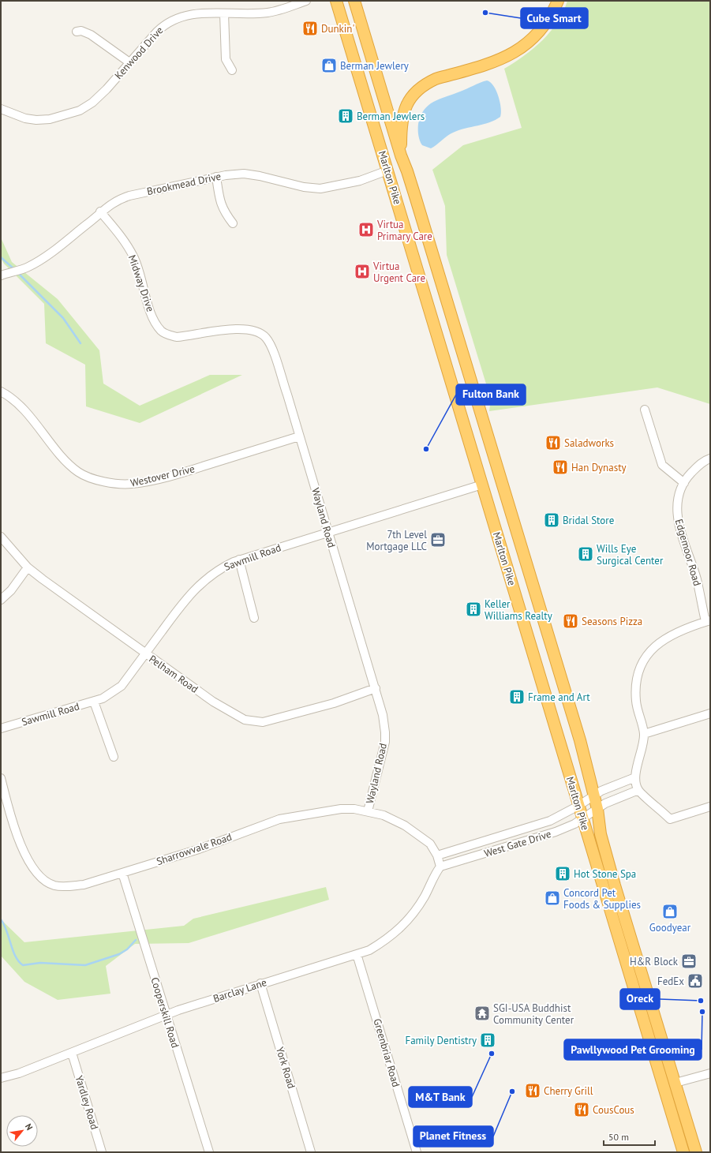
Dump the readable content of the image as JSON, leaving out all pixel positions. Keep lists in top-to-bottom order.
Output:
{
  "streets": {
    "highway": ["Marlton Pike"],
    "street": [
      "Kenwood Drive",
      "Brookmead Drive",
      "Midway Drive",
      "Westover Drive",
      "Wayland Road",
      "Edgemoor Road",
      "Sawmill Road",
      "Pelham Road",
      "West Gate Drive",
      "Sharrowvale Road",
      "Barclay Lane",
      "Cooperskill Road",
      "Greenbriar Road",
      "York Road",
      "Yardley Road"
    ]
  },
  "crossings": [
    ["Marlton Pike", "Brookmead Drive"],
    ["Marlton Pike", "Sawmill Road"],
    ["Marlton Pike", "West Gate Drive"],
    ["Brookmead Drive", "Midway Drive"],
    ["Midway Drive", "Wayland Road"],
    ["Westover Drive", "Wayland Road"],
    ["Wayland Road", "Sawmill Road"],
    ["Wayland Road", "Pelham Road"],
    ["Wayland Road", "Sharrowvale Road"],
    ["Sawmill Road", "Pelham Road"],
    ["West Gate Drive", "Sharrowvale Road"],
    ["West Gate Drive", "Barclay Lane"],
    ["Sharrowvale Road", "Barclay Lane"],
    ["Sharrowvale Road", "Cooperskill Road"],
    ["Barclay Lane", "Cooperskill Road"],
    ["Barclay Lane", "Greenbriar Road"],
    ["Barclay Lane", "York Road"],
    ["Barclay Lane", "Yardley Road"]
  ],
  "places": {
    "other": [
      "Cube Smart",
      "Fulton Bank",
      "Oreck",
      "Pawllywood Pet Grooming",
      "M&T Bank",
      "Planet Fitness"
    ],
    "restaurant": [
      "Dunkin'",
      "Saladworks",
      "Han Dynasty",
      "Seasons Pizza",
      "Cherry Grill",
      "CousCous"
    ],
    "shop": ["Berman Jewlery", "Concord Pet Foods & Supplies", "Goodyear"],
    "building": [
      "Berman Jewlers",
      "Bridal Store",
      "Wills Eye Surgical Center",
      "Keller Williams Realty",
      "Frame and Art",
      "Hot Stone Spa",
      "Family Dentistry"
    ],
    "hospital": ["Virtua Primary Care", "Virtua Urgent Care"],
    "office": ["7th Level Mortgage LLC", "H&R Block"],
    "public building": ["FedEx"],
    "temple": ["SGI-USA Buddhist Community Center"]
  },
  "scale_bar": "50 m",
  "north": "top right"
}
